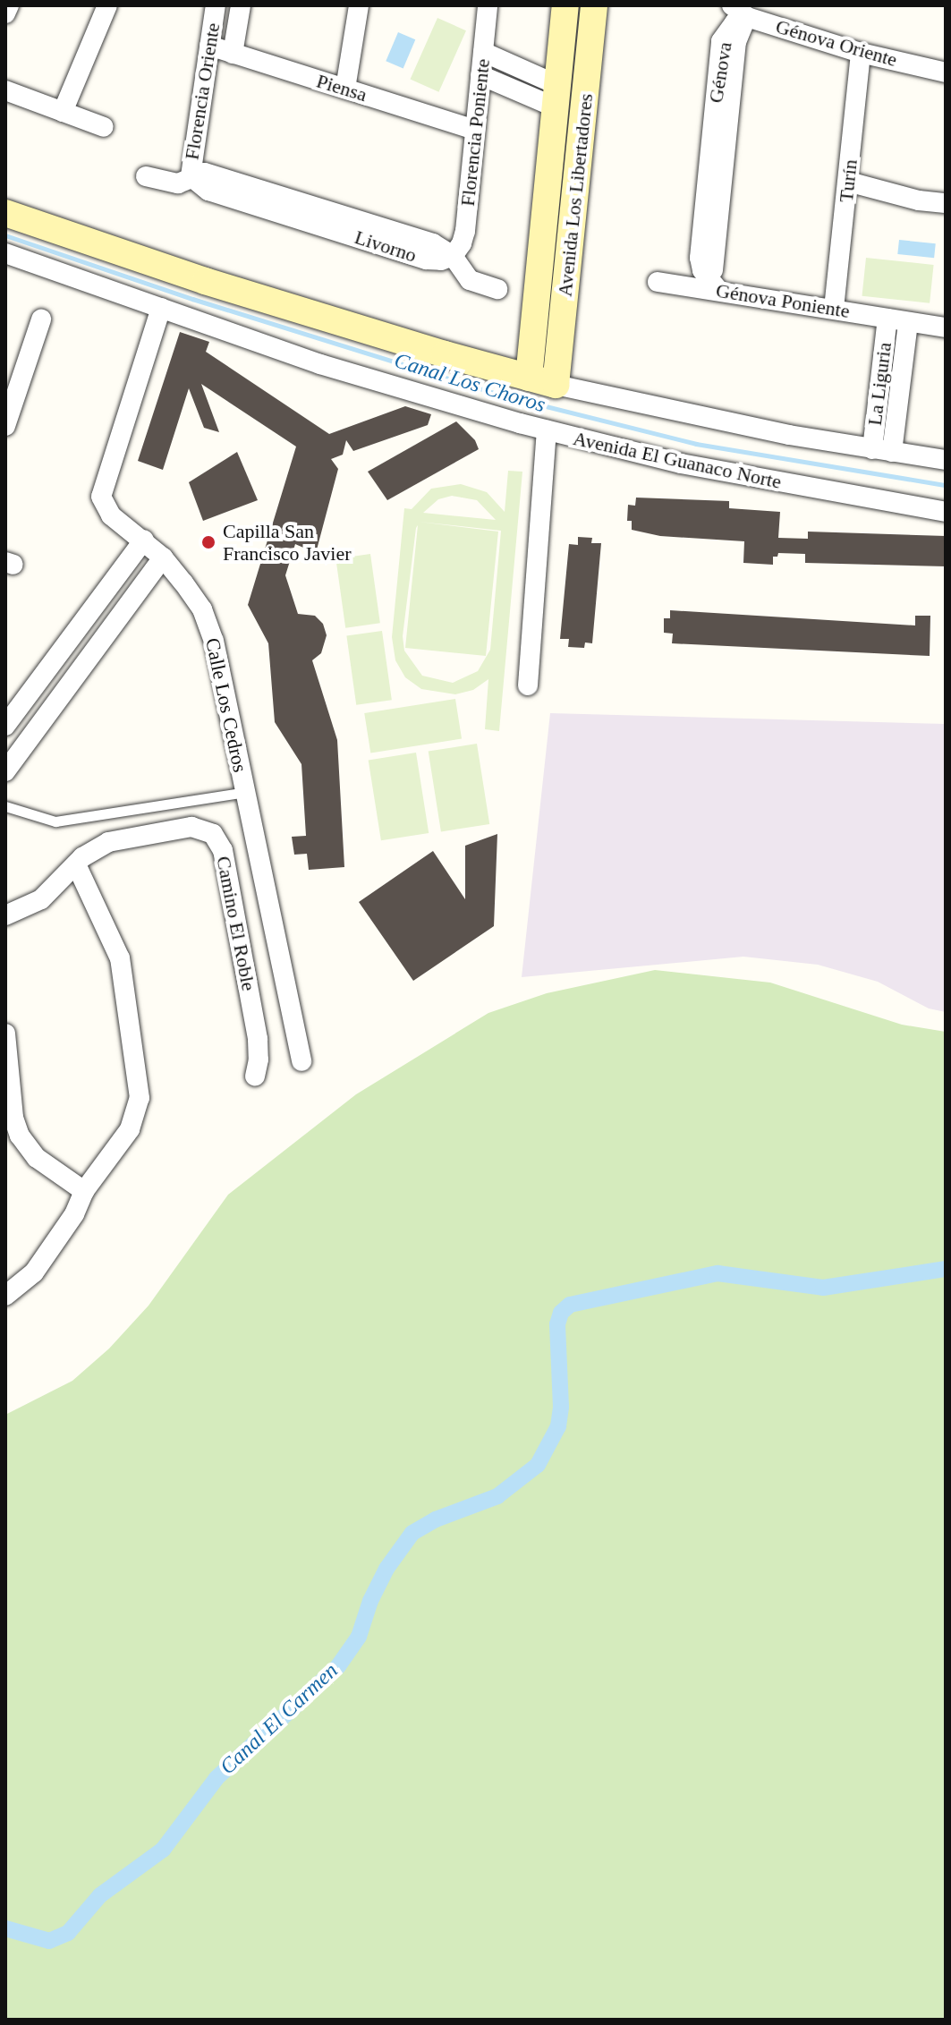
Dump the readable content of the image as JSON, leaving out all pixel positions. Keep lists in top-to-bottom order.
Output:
{
  "streets": {
    "street": [
      "Génova Oriente",
      "Génova",
      "Piensa",
      "Florencia Oriente",
      "Florencia Poniente",
      "Turín",
      "Avenida Los Libertadores",
      "Livorno",
      "Génova Poniente",
      "La Liguria",
      "Avenida El Guanaco Norte",
      "Calle Los Cedros",
      "Camino El Roble"
    ]
  },
  "crossings": [
    ["Génova Oriente", "Génova"],
    ["Génova Oriente", "Turín"],
    ["Génova", "Génova Poniente"],
    ["Piensa", "Florencia Oriente"],
    ["Piensa", "Florencia Poniente"],
    ["Florencia Oriente", "Livorno"],
    ["Florencia Poniente", "Livorno"],
    ["Turín", "Génova Poniente"],
    ["Génova Poniente", "La Liguria"],
    ["Avenida El Guanaco Norte", "Calle Los Cedros"]
  ],
  "water": ["Canal Los Choros", "Canal El Carmen"],
  "places": ["Capilla San Francisco Javier"]
}
